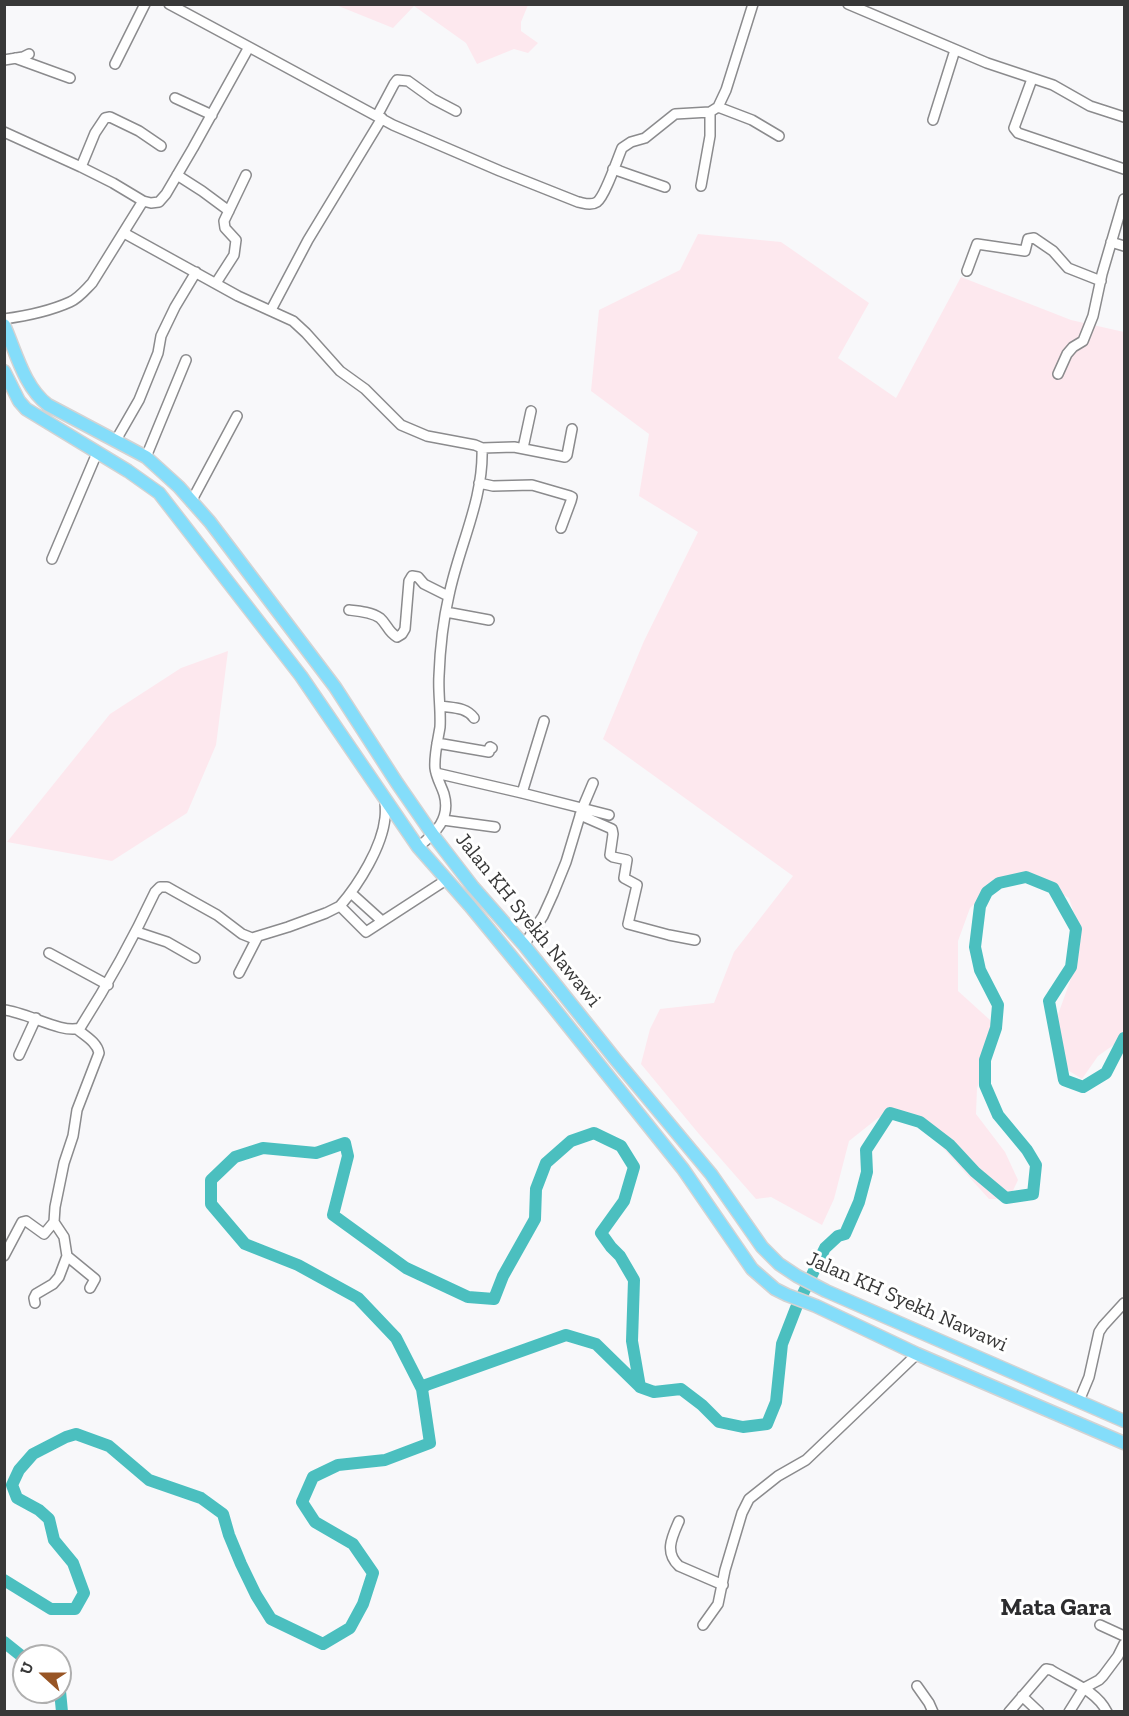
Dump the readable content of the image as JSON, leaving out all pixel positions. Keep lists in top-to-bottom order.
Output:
{
  "streets": {
    "main road": ["Jalan KH Syekh Nawawi"]
  },
  "districts": ["Mata Gara"],
  "north": "left"
}
